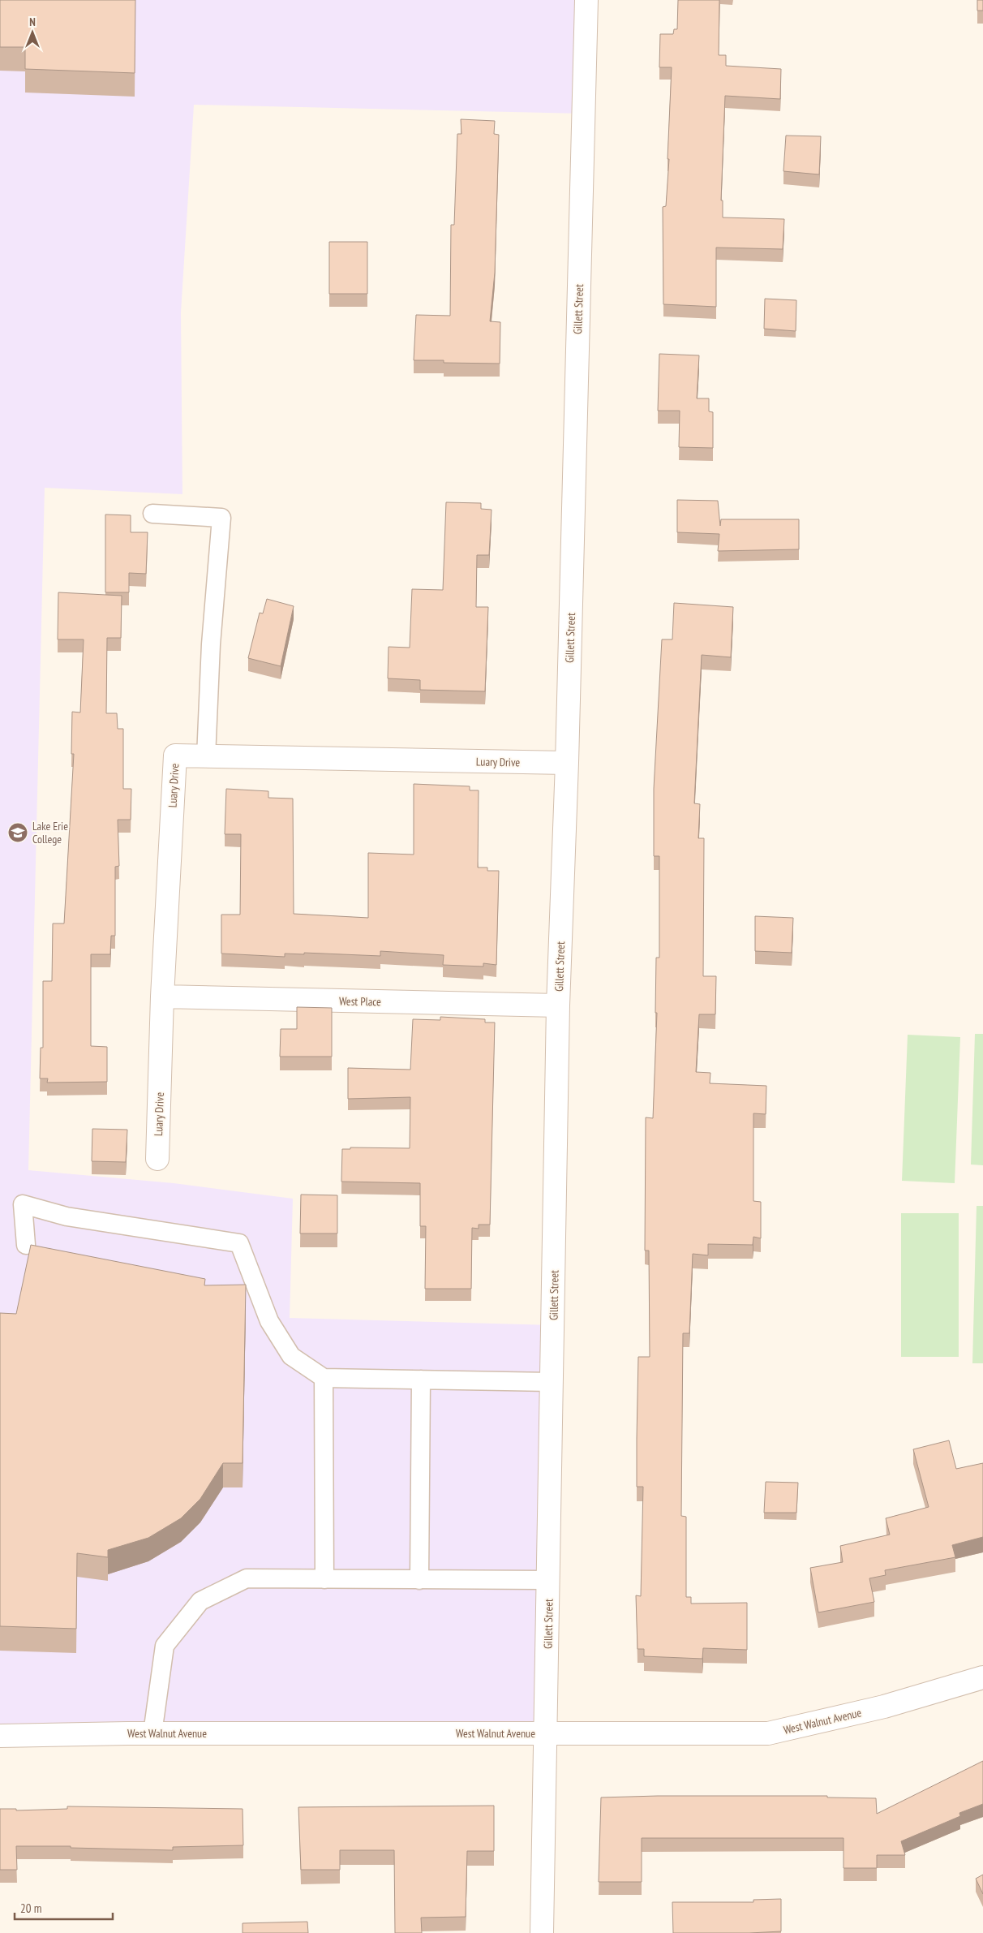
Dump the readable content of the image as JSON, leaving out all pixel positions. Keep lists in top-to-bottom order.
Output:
{
  "streets": {
    "street": [
      "Gillett Street",
      "Luary Drive",
      "West Place",
      "West Walnut Avenue"
    ]
  },
  "crossings": [
    ["Gillett Street", "Luary Drive"],
    ["Gillett Street", "West Place"],
    ["Gillett Street", "West Walnut Avenue"],
    ["Luary Drive", "West Place"]
  ],
  "places": {
    "school or university": ["Lake Erie College"]
  },
  "scale_bar": "20 m",
  "north": "top"
}
